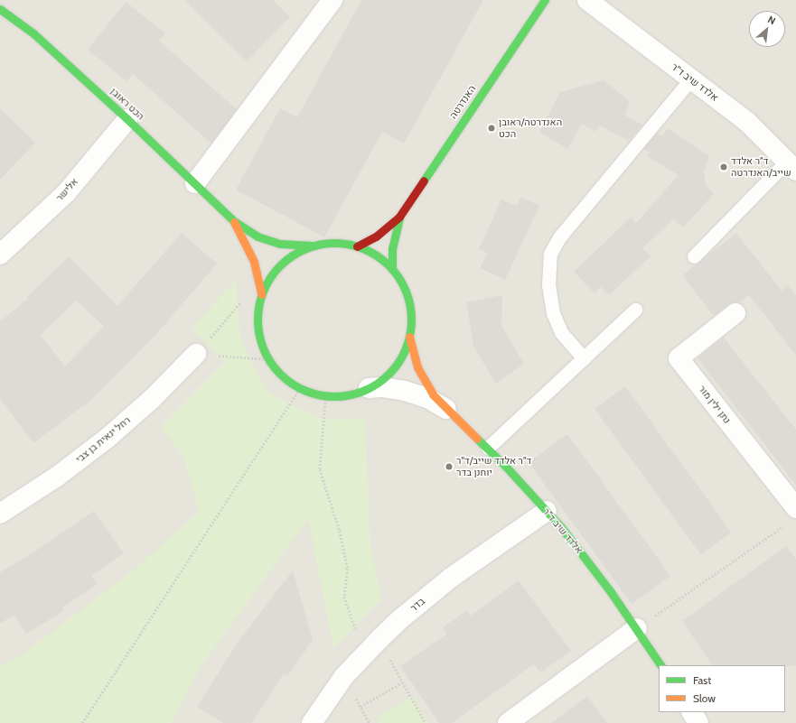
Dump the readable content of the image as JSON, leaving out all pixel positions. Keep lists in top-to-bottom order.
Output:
{
  "streets": {
    "street": [
      "אלדד שיב ד\"ר",
      "האנדרטה",
      "הכט ראובן",
      "אלישר",
      "נתן ילין מור",
      "רחל ינאית בן צבי",
      "בדר"
    ]
  },
  "crossings": [
    ["אלדד שיב ד\"ר", "בדר"],
    ["הכט ראובן", "אלישר"]
  ],
  "places": ["האנדרטה/ראובן הכט", "ד״ר אלדד שייב/האנדרטה", "ד״ר אלדד שייב/ד״ר יוחנן בדר"],
  "legend": ["Fast", "Slow"],
  "north": "top right"
}
